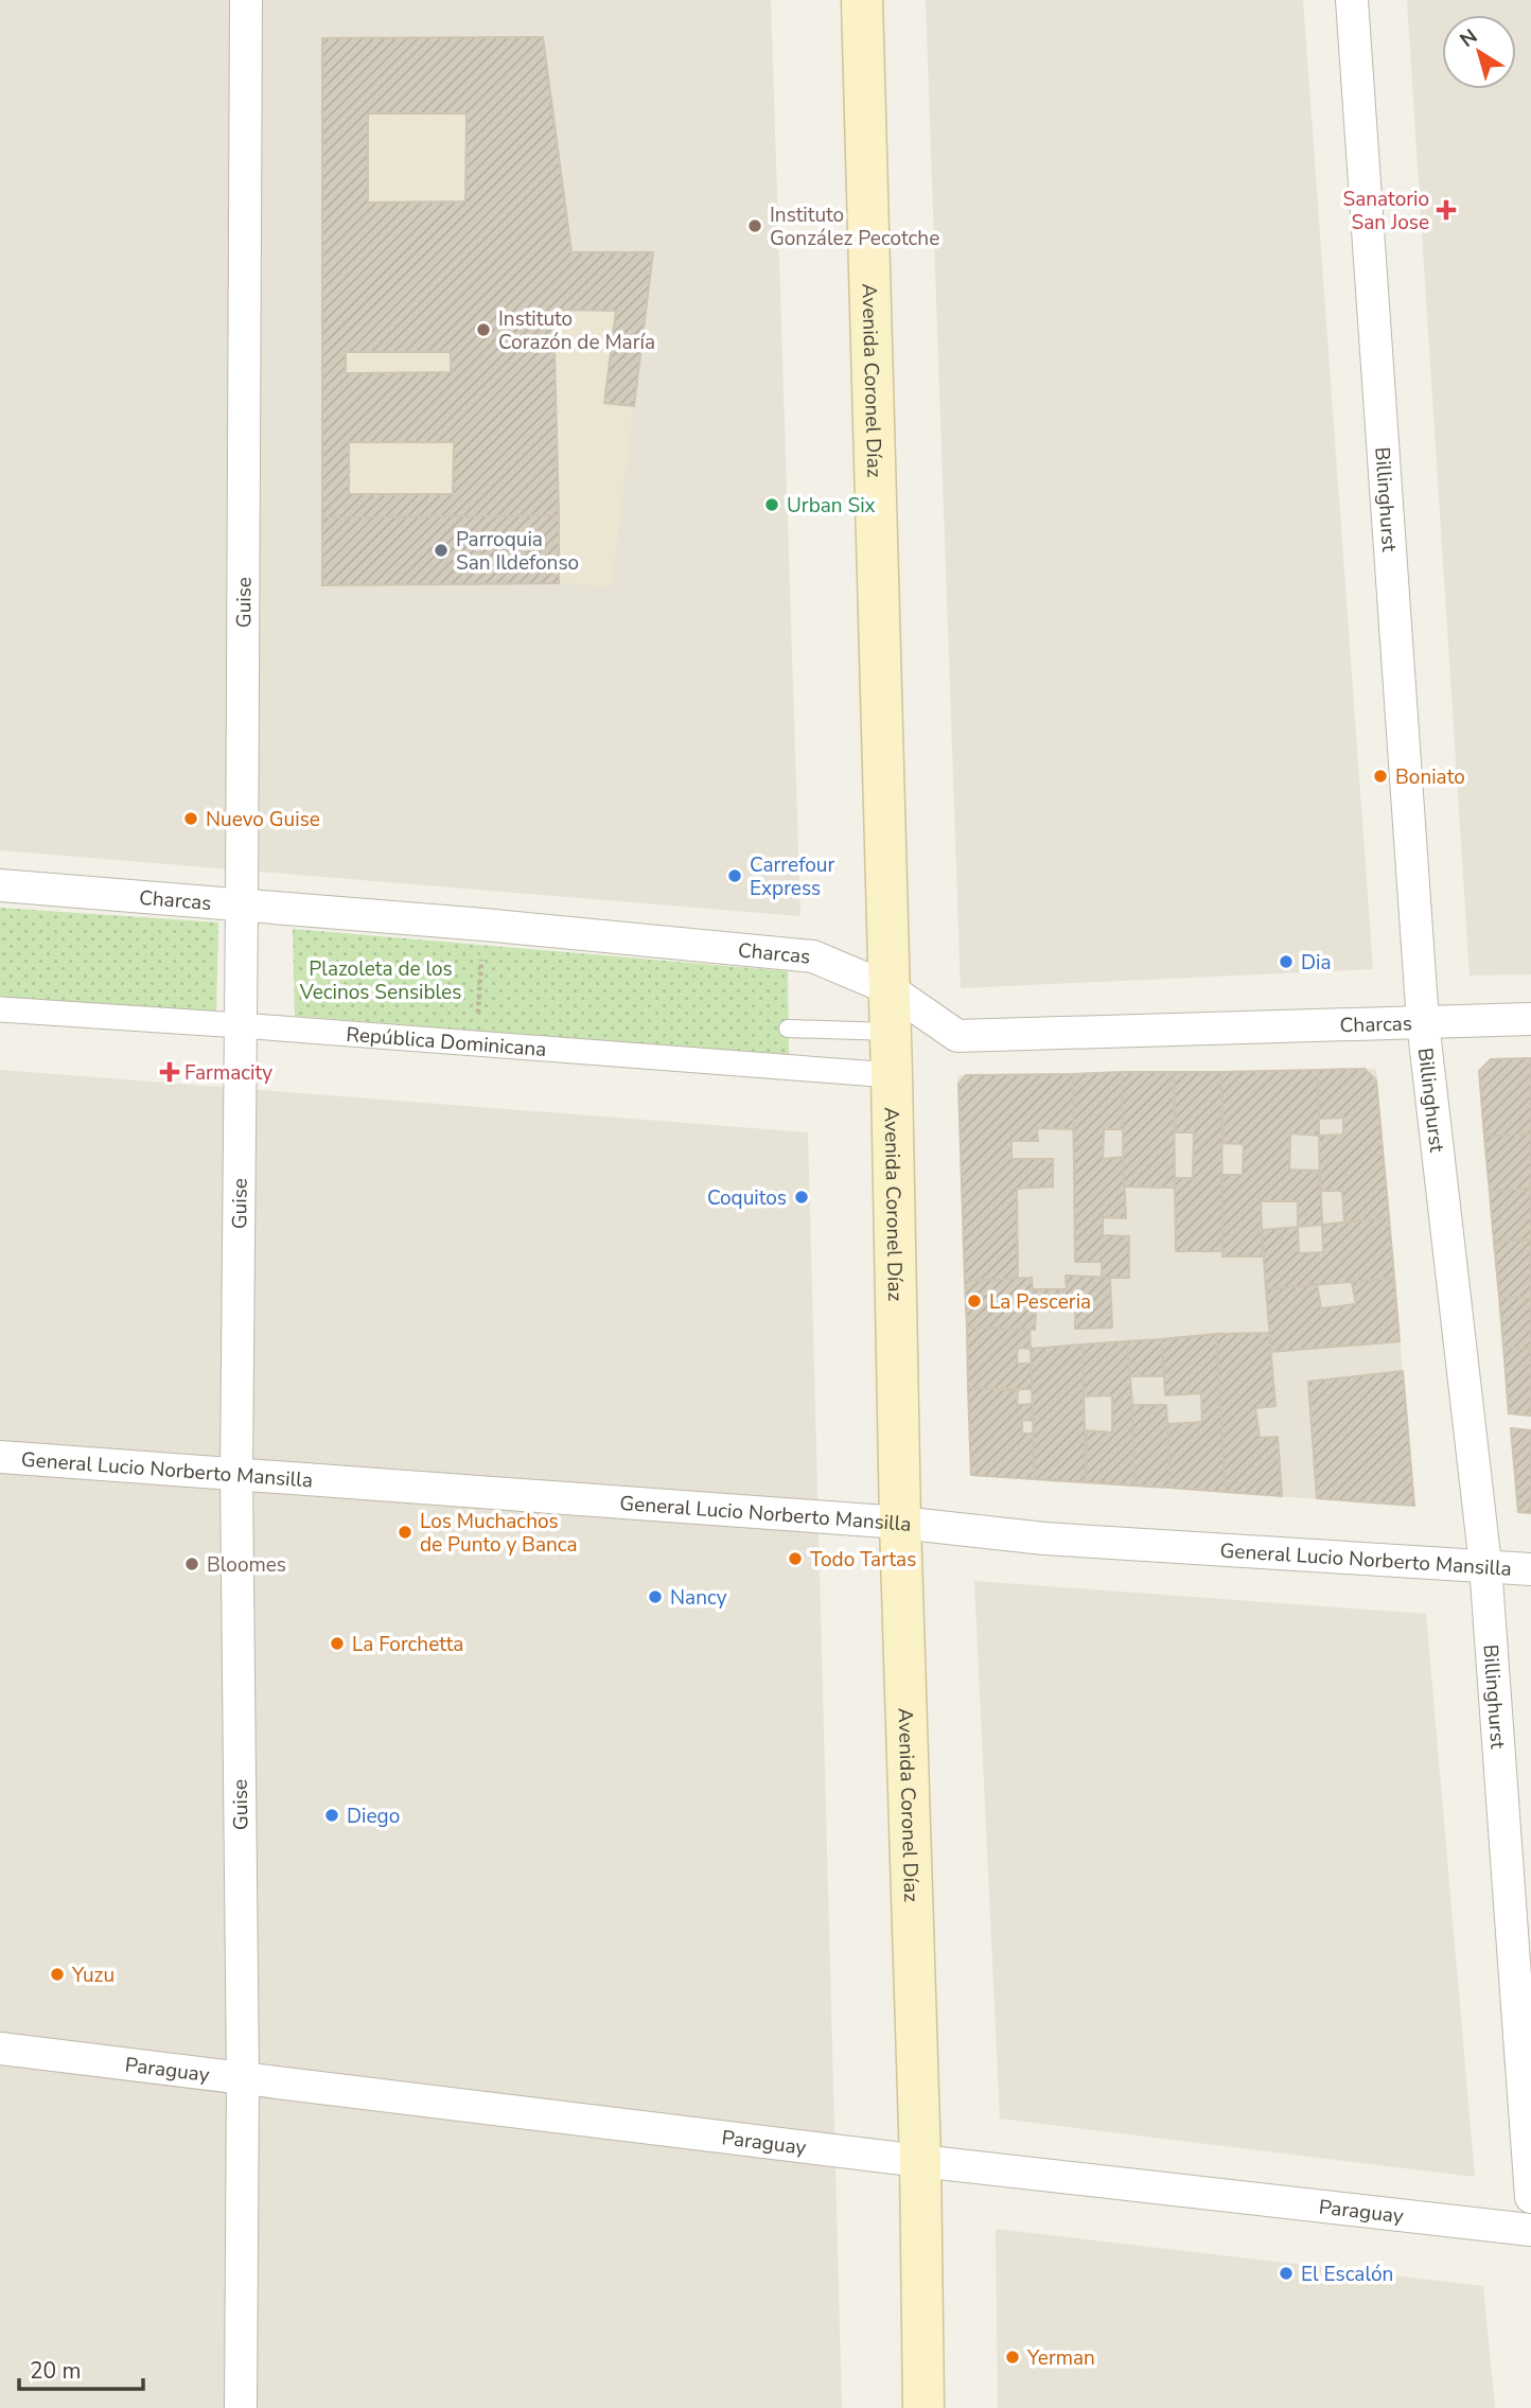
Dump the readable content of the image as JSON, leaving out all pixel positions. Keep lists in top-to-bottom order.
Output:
{
  "streets": {
    "main road": ["Avenida Coronel Díaz"],
    "street": [
      "Billinghurst",
      "Guise",
      "Charcas",
      "República Dominicana",
      "General Lucio Norberto Mansilla",
      "Paraguay"
    ]
  },
  "crossings": [
    ["Avenida Coronel Díaz", "Charcas"],
    ["Avenida Coronel Díaz", "República Dominicana"],
    ["Avenida Coronel Díaz", "General Lucio Norberto Mansilla"],
    ["Avenida Coronel Díaz", "Paraguay"],
    ["Billinghurst", "Charcas"],
    ["Billinghurst", "General Lucio Norberto Mansilla"],
    ["Guise", "Charcas"],
    ["Guise", "República Dominicana"],
    ["Guise", "General Lucio Norberto Mansilla"],
    ["Guise", "Paraguay"]
  ],
  "parks": ["Plazoleta de los Vecinos Sensibles"],
  "places": {
    "health": ["Sanatorio San Jose", "Farmacity"],
    "other": [
      "Instituto González Pecotche",
      "Instituto Corazón de María",
      "Urban Six",
      "Parroquia San Ildefonso",
      "Boniato",
      "Nuevo Guise",
      "Carrefour Express",
      "Dia",
      "Coquitos",
      "La Pesceria",
      "Los Muchachos de Punto y Banca",
      "Todo Tartas",
      "Bloomes",
      "Nancy",
      "La Forchetta",
      "Diego",
      "Yuzu",
      "El Escalón",
      "Yerman"
    ]
  },
  "scale_bar": "20 m",
  "north": "top left"
}
